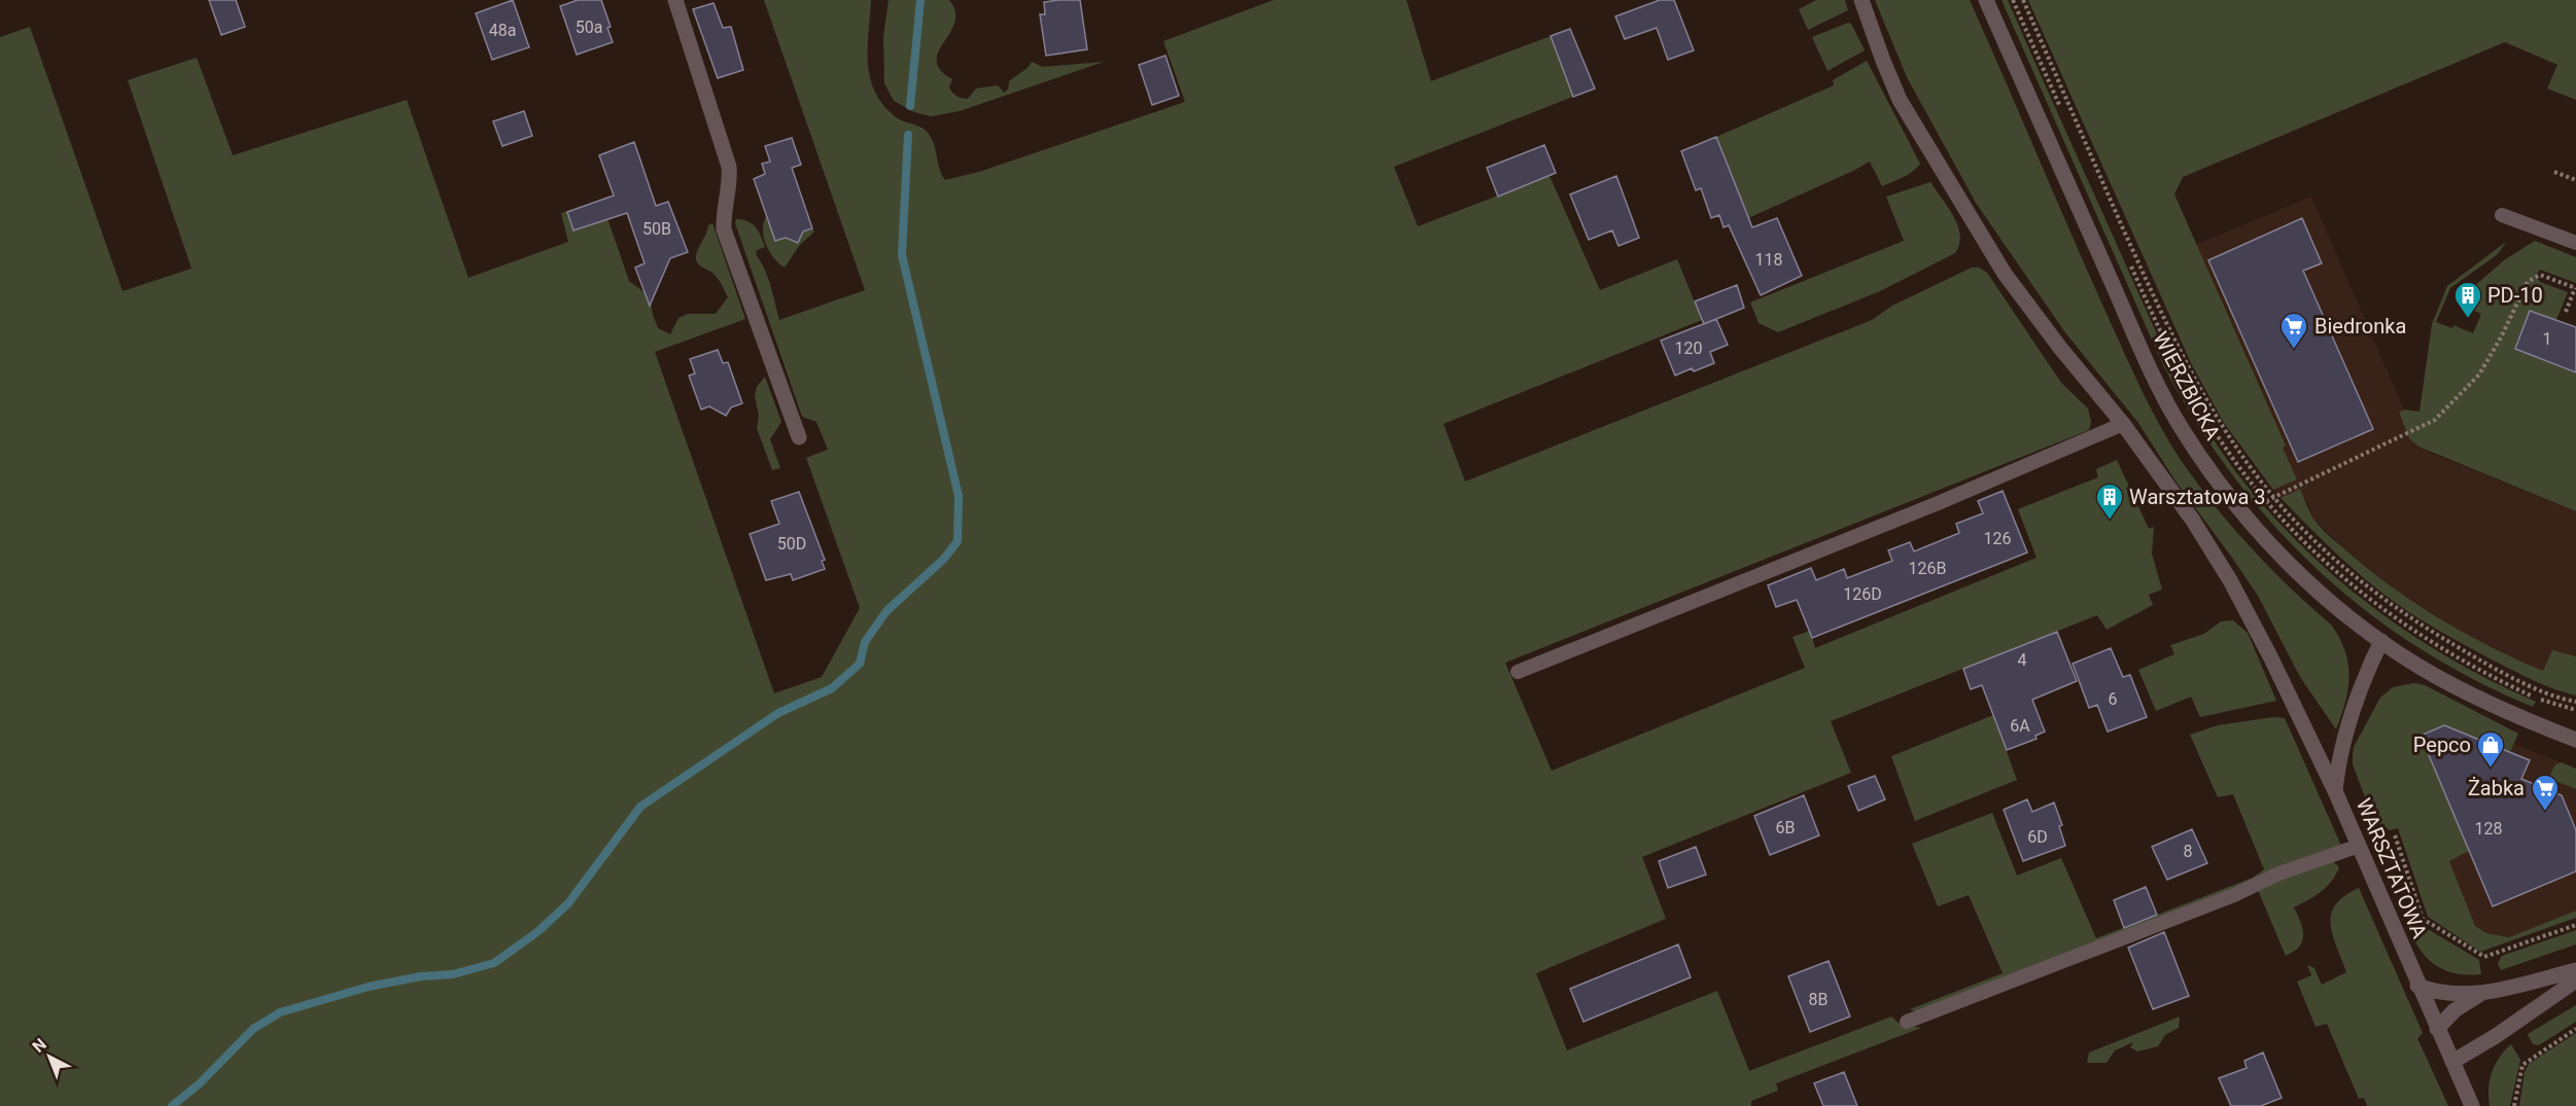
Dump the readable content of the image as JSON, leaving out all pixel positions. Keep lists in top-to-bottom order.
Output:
{
  "streets": {
    "street": ["WIERZBICKA", "WARSZTATOWA"]
  },
  "crossings": [
    ["WIERZBICKA", "WARSZTATOWA"]
  ],
  "places": {
    "building": ["PD-10", "Warsztatowa 3"],
    "supermarket": ["Biedronka", "Żabka"],
    "shop": ["Pepco"]
  },
  "house_numbers": [
    "50a",
    "48a",
    "50B",
    "118",
    "1",
    "120",
    "126",
    "50D",
    "126B",
    "126D",
    "4",
    "6",
    "6A",
    "6B",
    "128",
    "6D",
    "8",
    "8B"
  ],
  "north": "top left"
}
